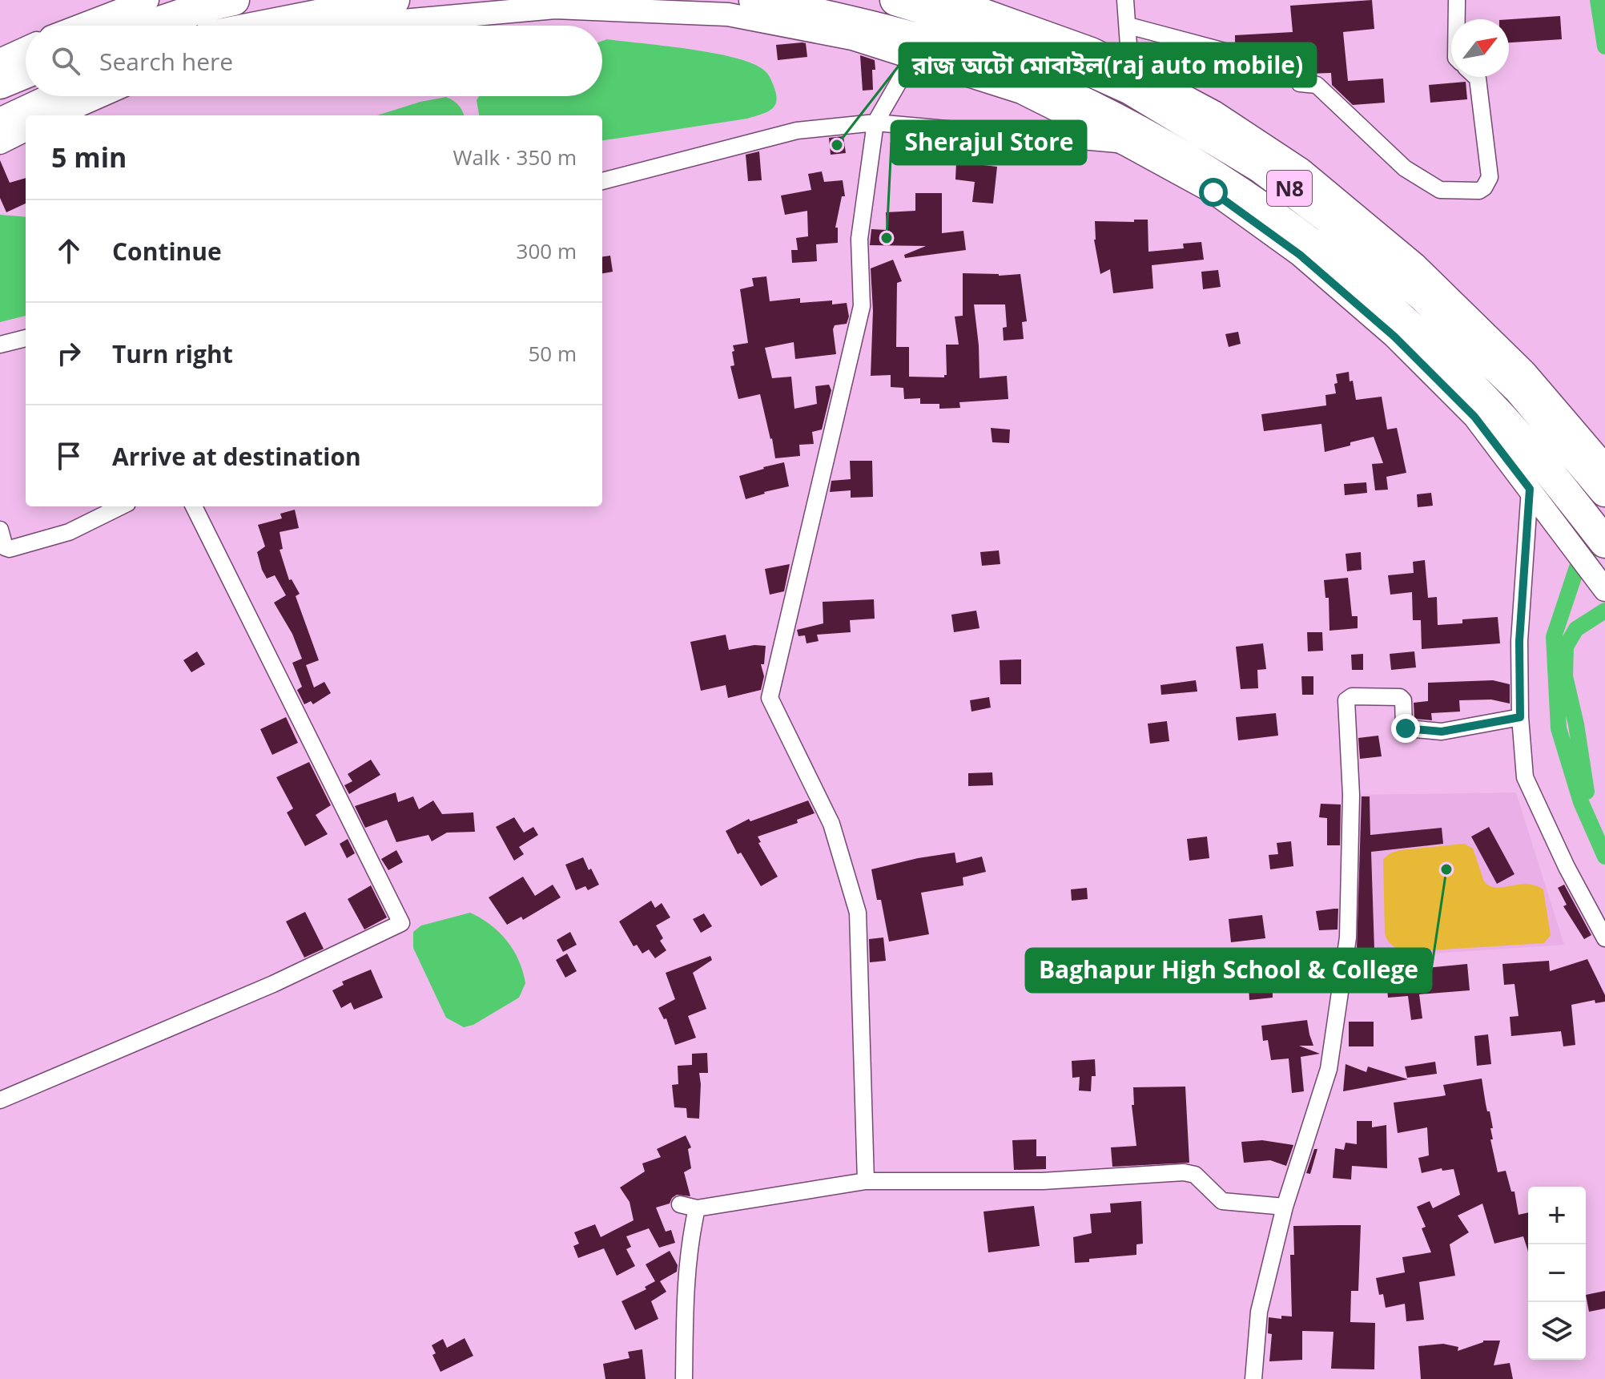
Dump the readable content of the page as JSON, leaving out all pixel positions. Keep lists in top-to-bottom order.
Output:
{
  "streets": {
    "highway": ["N8"]
  },
  "places": ["রাজ অটো মোবাইল(raj auto mobile)", "Sherajul Store", "Baghapur High School & College"],
  "north": "top right",
  "page": {
    "search": "Search here",
    "heading": ["5 min", "Walk · 350 m"],
    "list": [
      ["Continue", "300 m"],
      ["Turn right", "50 m"],
      "Arrive at destination"
    ],
    "map_buttons": ["+", "−"]
  }
}
